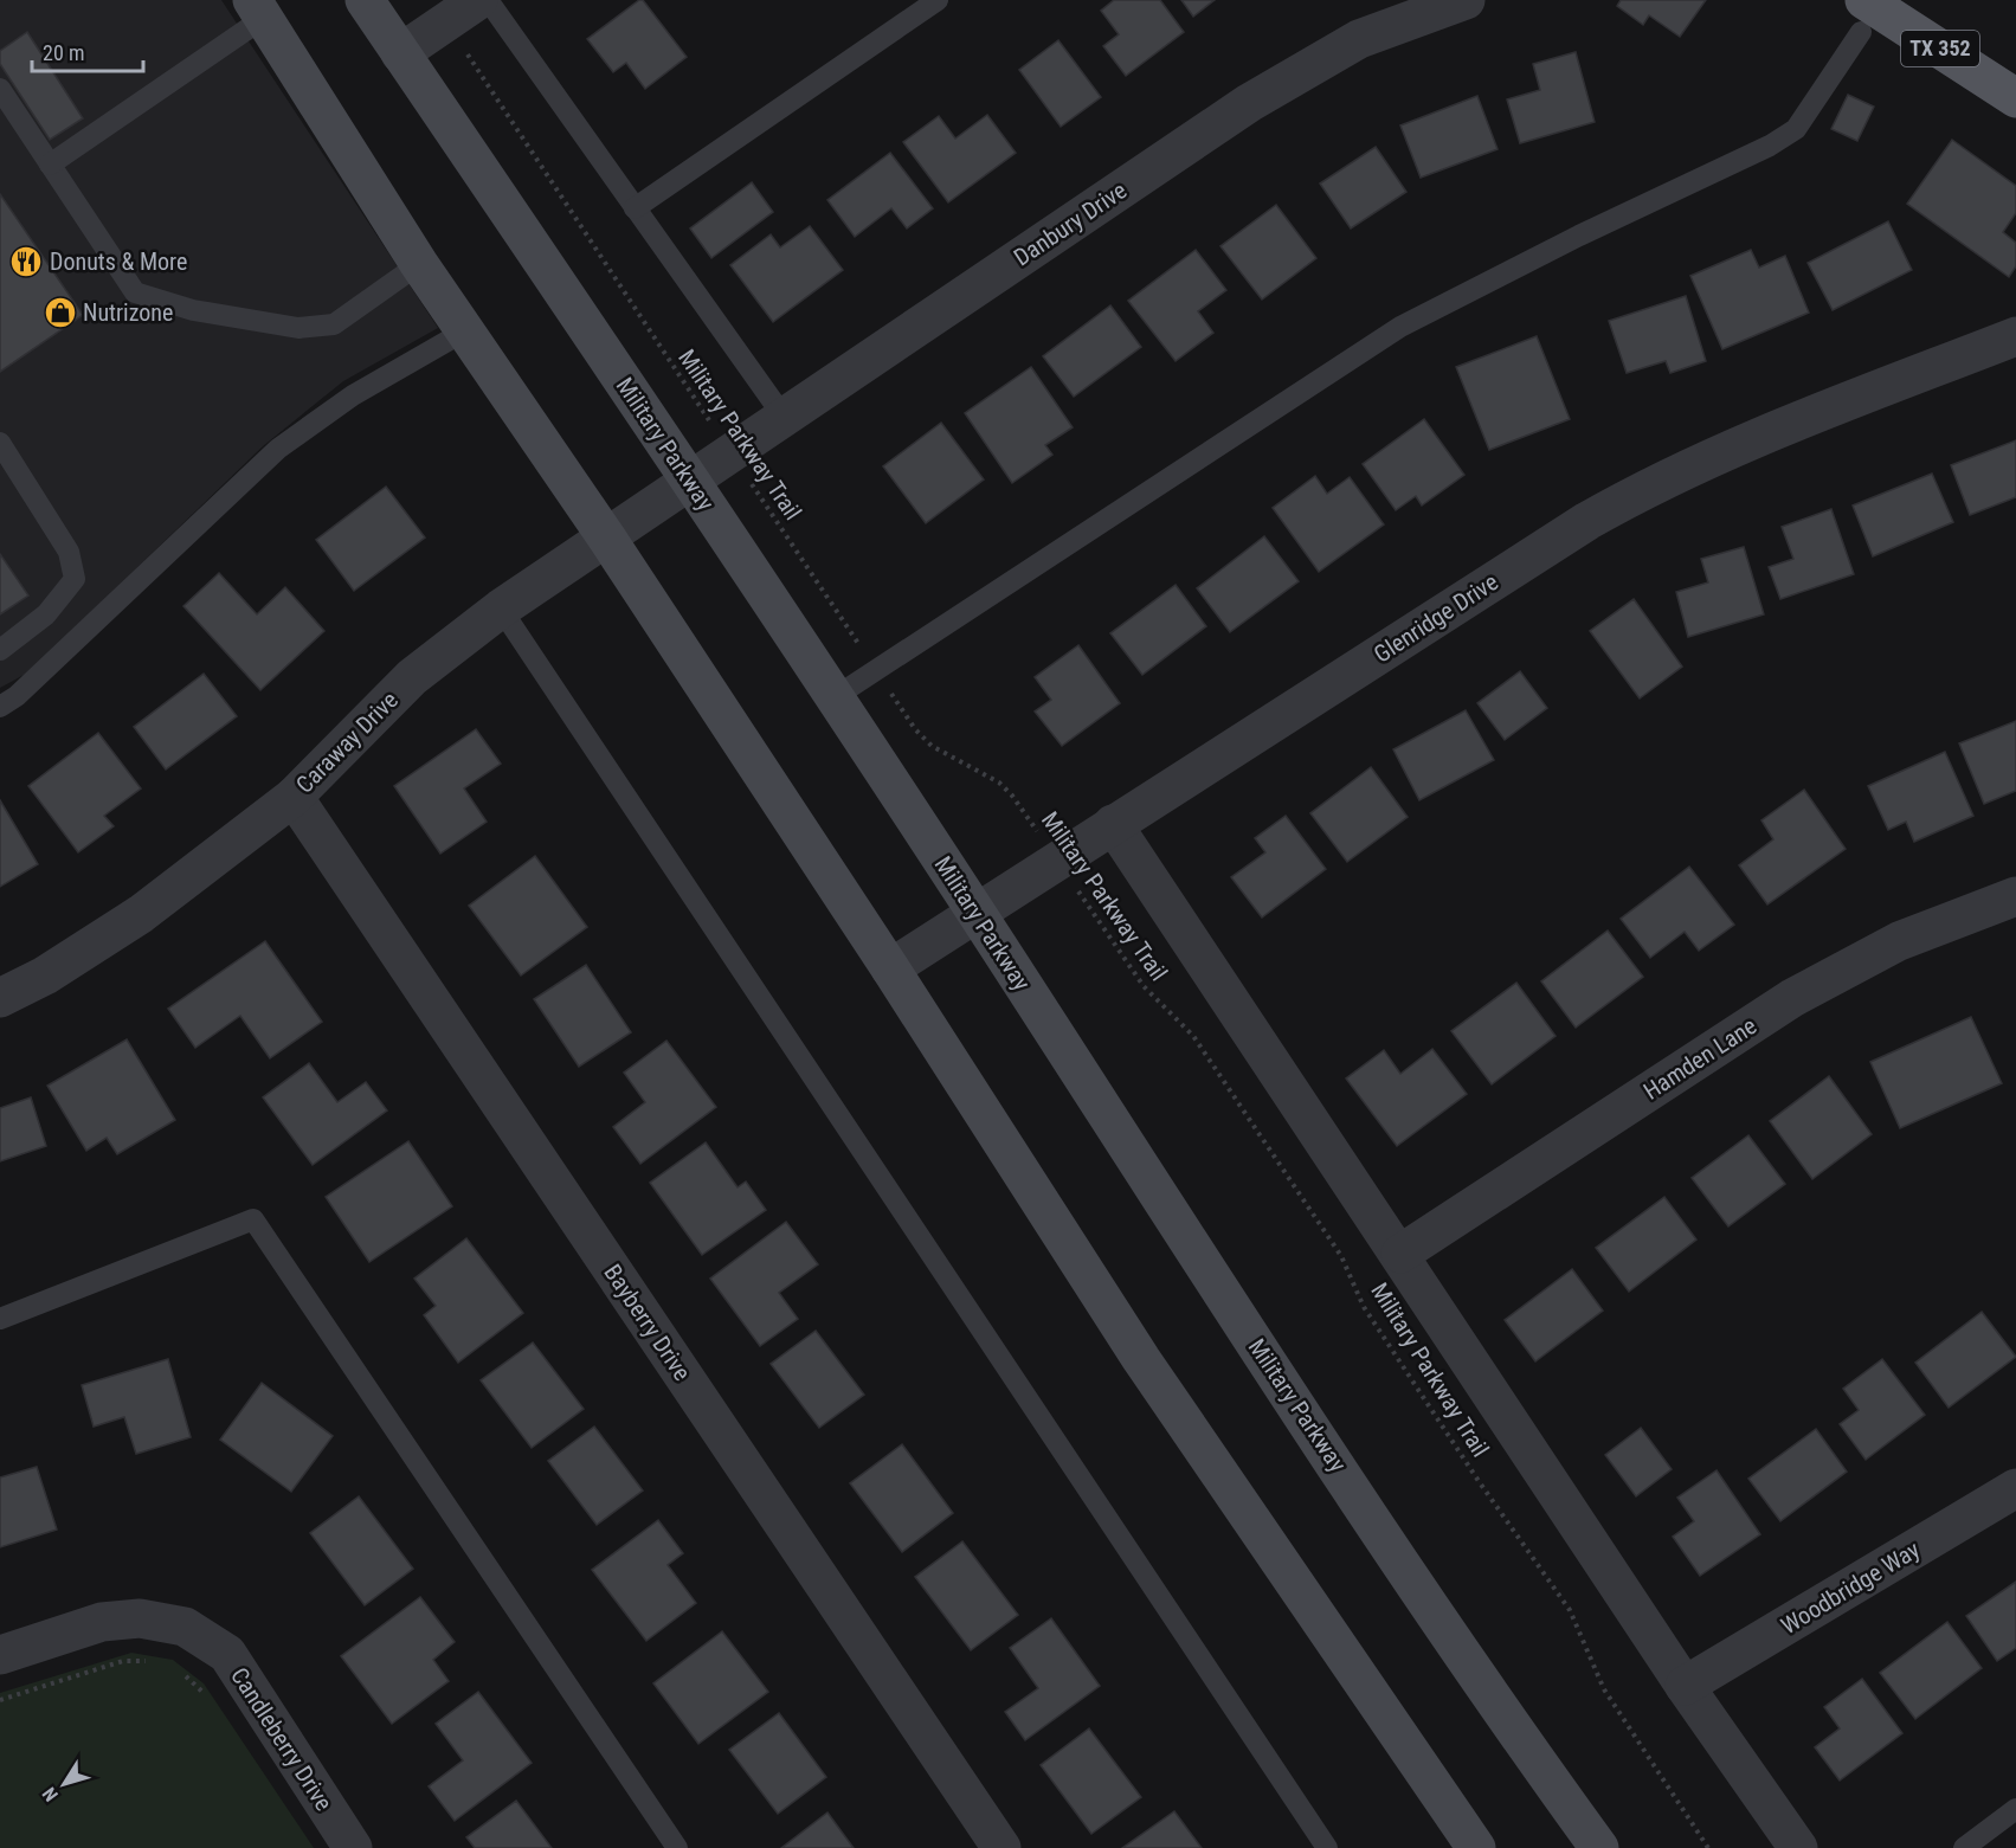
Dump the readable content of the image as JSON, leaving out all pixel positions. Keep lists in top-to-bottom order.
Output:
{
  "streets": {
    "main road": ["TX 352", "Military Parkway"],
    "street": [
      "Danbury Drive",
      "Glenridge Drive",
      "Caraway Drive",
      "Hamden Lane",
      "Bayberry Drive",
      "Woodbridge Way",
      "Candleberry Drive"
    ],
    "path": ["Military Parkway Trail"]
  },
  "crossings": [
    ["Danbury Drive", "Military Parkway Trail"],
    ["Danbury Drive", "Military Parkway"],
    ["Danbury Drive", "Caraway Drive"],
    ["Military Parkway Trail", "Glenridge Drive"],
    ["Military Parkway", "Glenridge Drive"],
    ["Military Parkway", "Caraway Drive"],
    ["Caraway Drive", "Bayberry Drive"]
  ],
  "places": {
    "restaurant": ["Donuts & More"],
    "shop": ["Nutrizone"]
  },
  "scale_bar": "20 m",
  "north": "bottom left"
}
